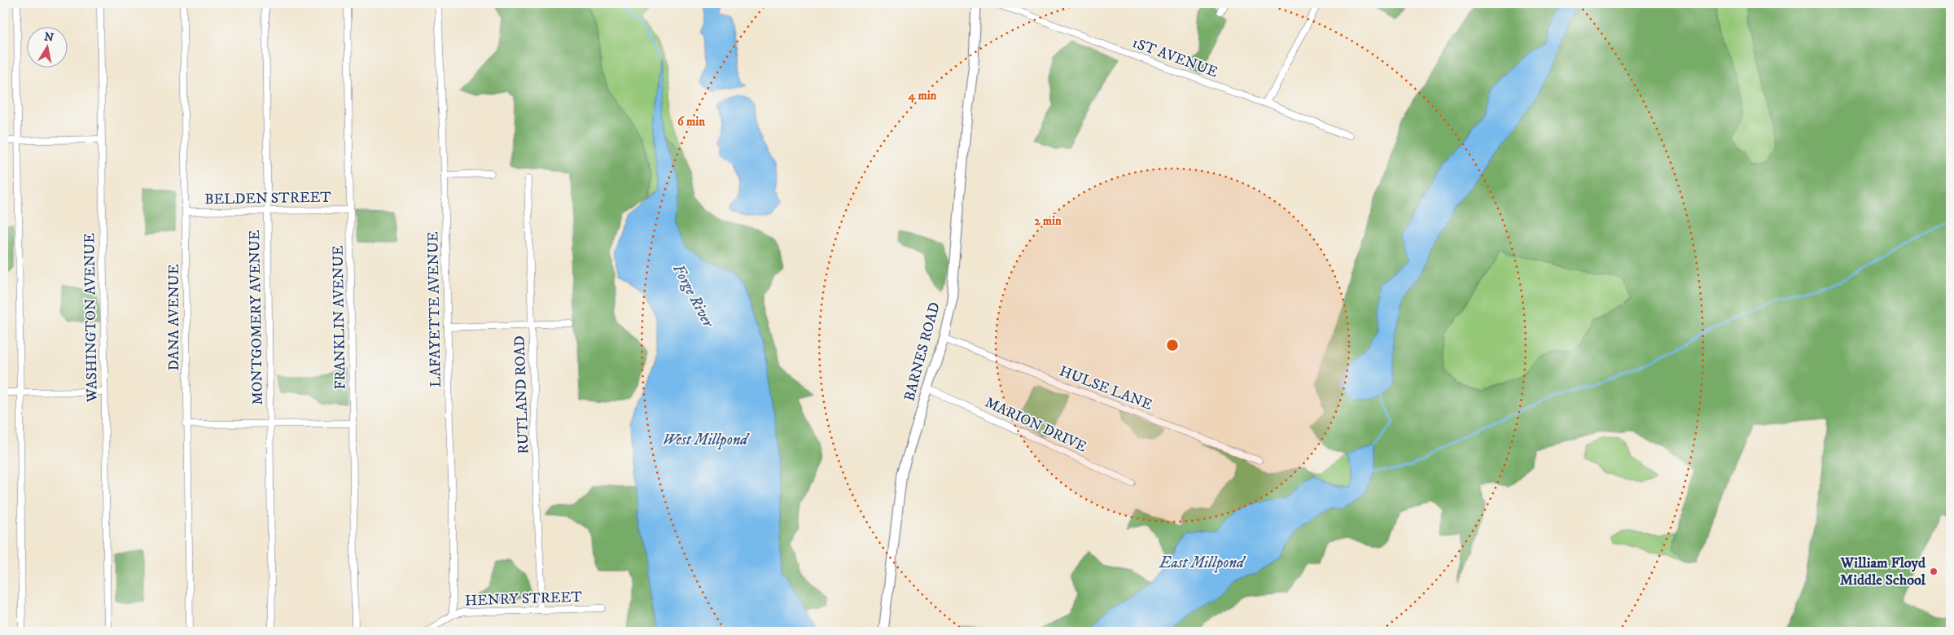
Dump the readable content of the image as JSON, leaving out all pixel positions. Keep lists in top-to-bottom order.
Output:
{
  "streets": {
    "street": [
      "1ST AVENUE",
      "BELDEN STREET",
      "LAFAYETTE AVENUE",
      "WASHINGTON AVENUE",
      "DANA AVENUE",
      "MONTGOMERY AVENUE",
      "FRANKLIN AVENUE",
      "BARNES ROAD",
      "HULSE LANE",
      "RUTLAND ROAD",
      "MARION DRIVE",
      "HENRY STREET"
    ]
  },
  "crossings": [
    ["BELDEN STREET", "DANA AVENUE"],
    ["BELDEN STREET", "MONTGOMERY AVENUE"],
    ["BELDEN STREET", "FRANKLIN AVENUE"],
    ["LAFAYETTE AVENUE", "HENRY STREET"],
    ["BARNES ROAD", "HULSE LANE"],
    ["BARNES ROAD", "MARION DRIVE"],
    ["RUTLAND ROAD", "HENRY STREET"]
  ],
  "water": ["Forge River", "West Millpond", "East Millpond"],
  "places": ["William Floyd Middle School"],
  "north": "top",
  "rings": ["4 min", "6 min", "2 min"]
}
